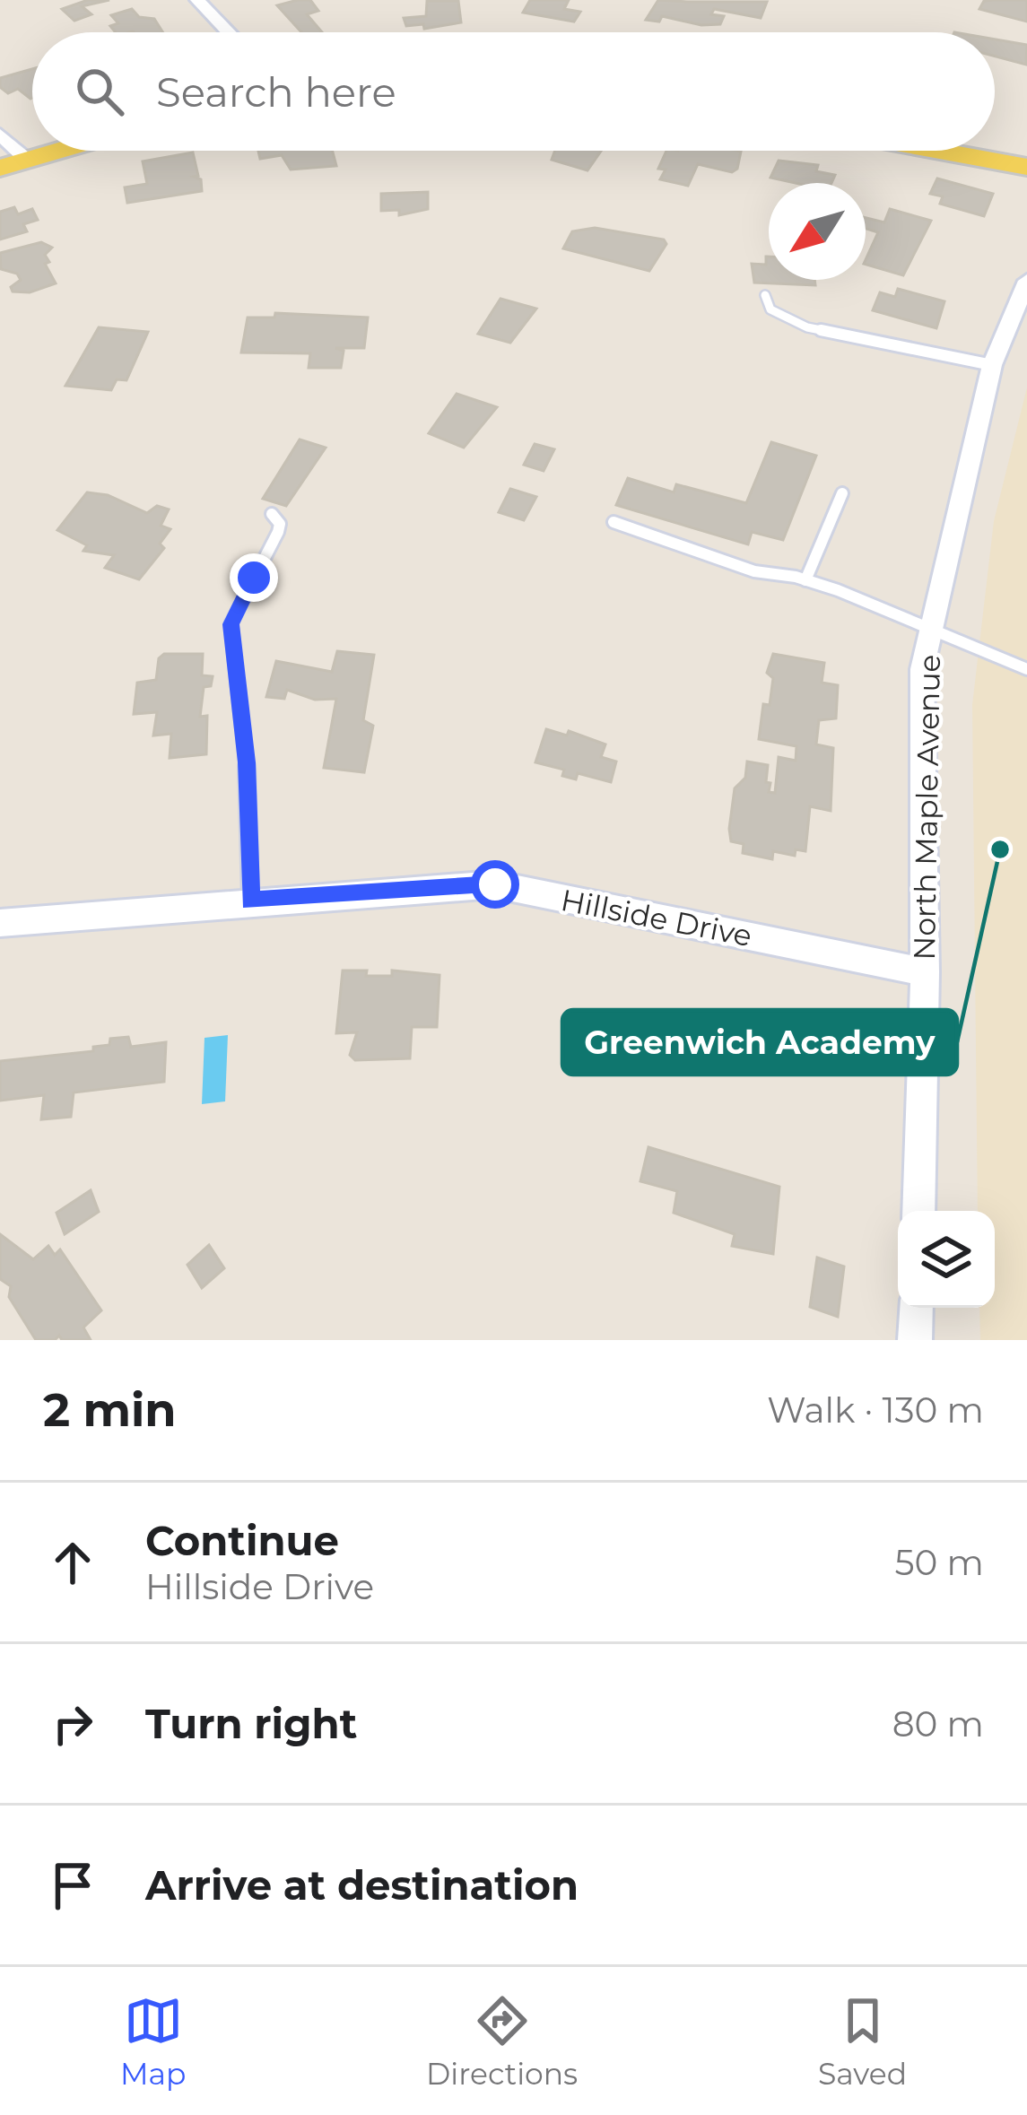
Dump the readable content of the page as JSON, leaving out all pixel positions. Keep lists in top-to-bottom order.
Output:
{
  "streets": {
    "street": ["North Maple Avenue", "Hillside Drive"]
  },
  "crossings": [
    ["North Maple Avenue", "Hillside Drive"]
  ],
  "places": ["Greenwich Academy"],
  "north": "bottom left",
  "page": {
    "search": "Search here",
    "heading": ["2 min", "Walk · 130 m"],
    "list": [
      ["Continue", "Hillside Drive", "50 m"],
      ["Turn right", "80 m"],
      "Arrive at destination"
    ],
    "nav": ["Map", "Directions", "Saved"]
  }
}
